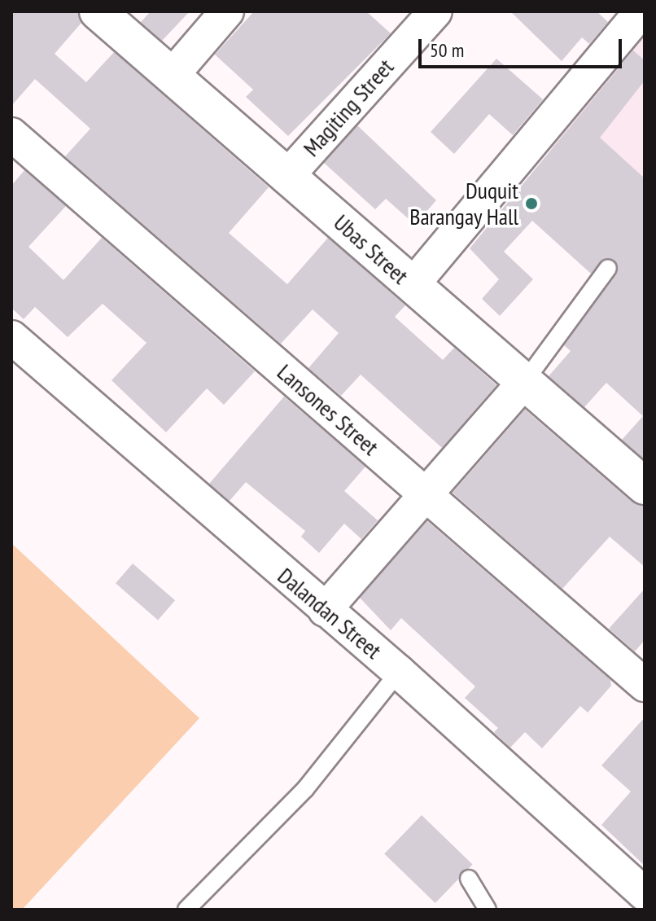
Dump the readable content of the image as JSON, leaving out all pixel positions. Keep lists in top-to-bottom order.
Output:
{
  "streets": {
    "street": [
      "Magiting Street",
      "Ubas Street",
      "Lansones Street",
      "Dalandan Street"
    ]
  },
  "crossings": [
    ["Magiting Street", "Ubas Street"]
  ],
  "places": ["Duquit Barangay Hall"],
  "scale_bar": "50 m"
}
